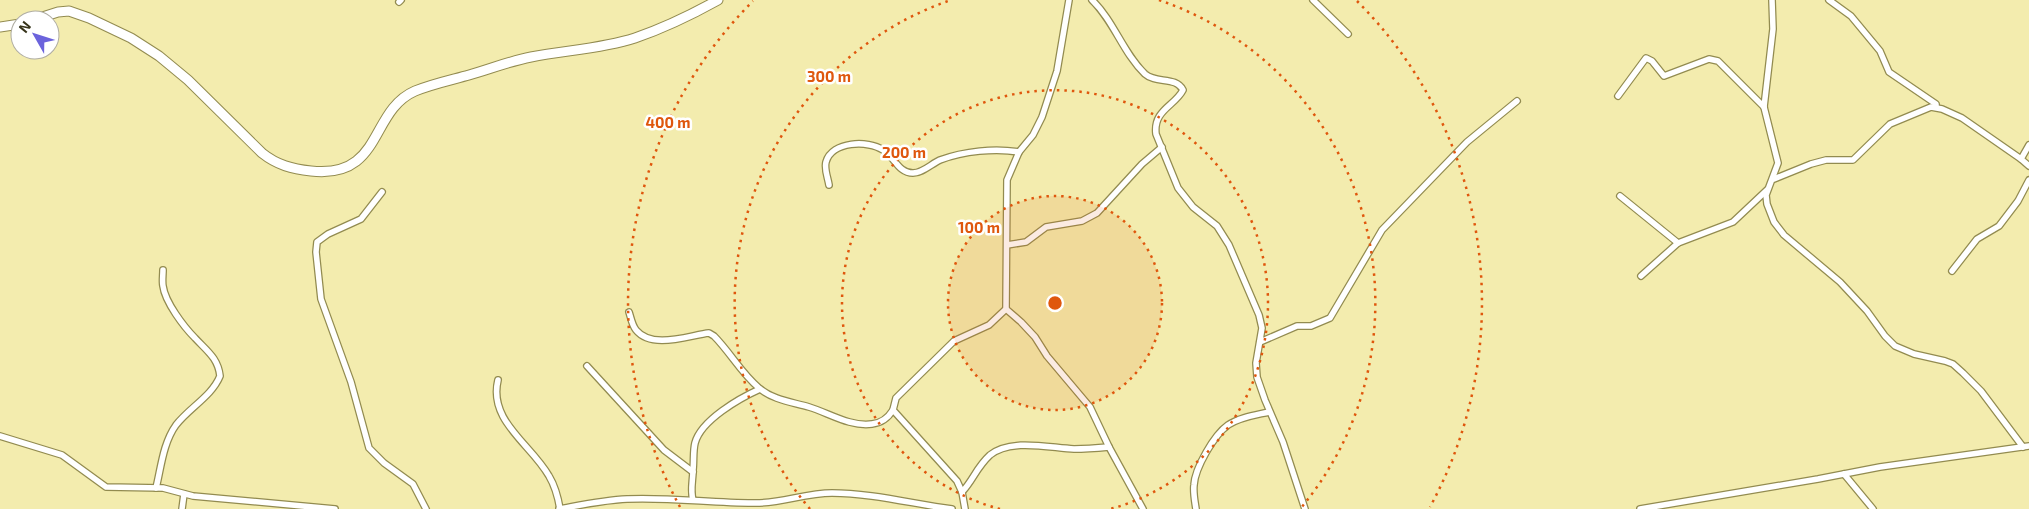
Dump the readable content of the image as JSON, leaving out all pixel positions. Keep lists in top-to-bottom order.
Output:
{
  "north": "top left",
  "rings": [
    "300 m",
    "400 m",
    "200 m",
    "100 m"
  ]
}
